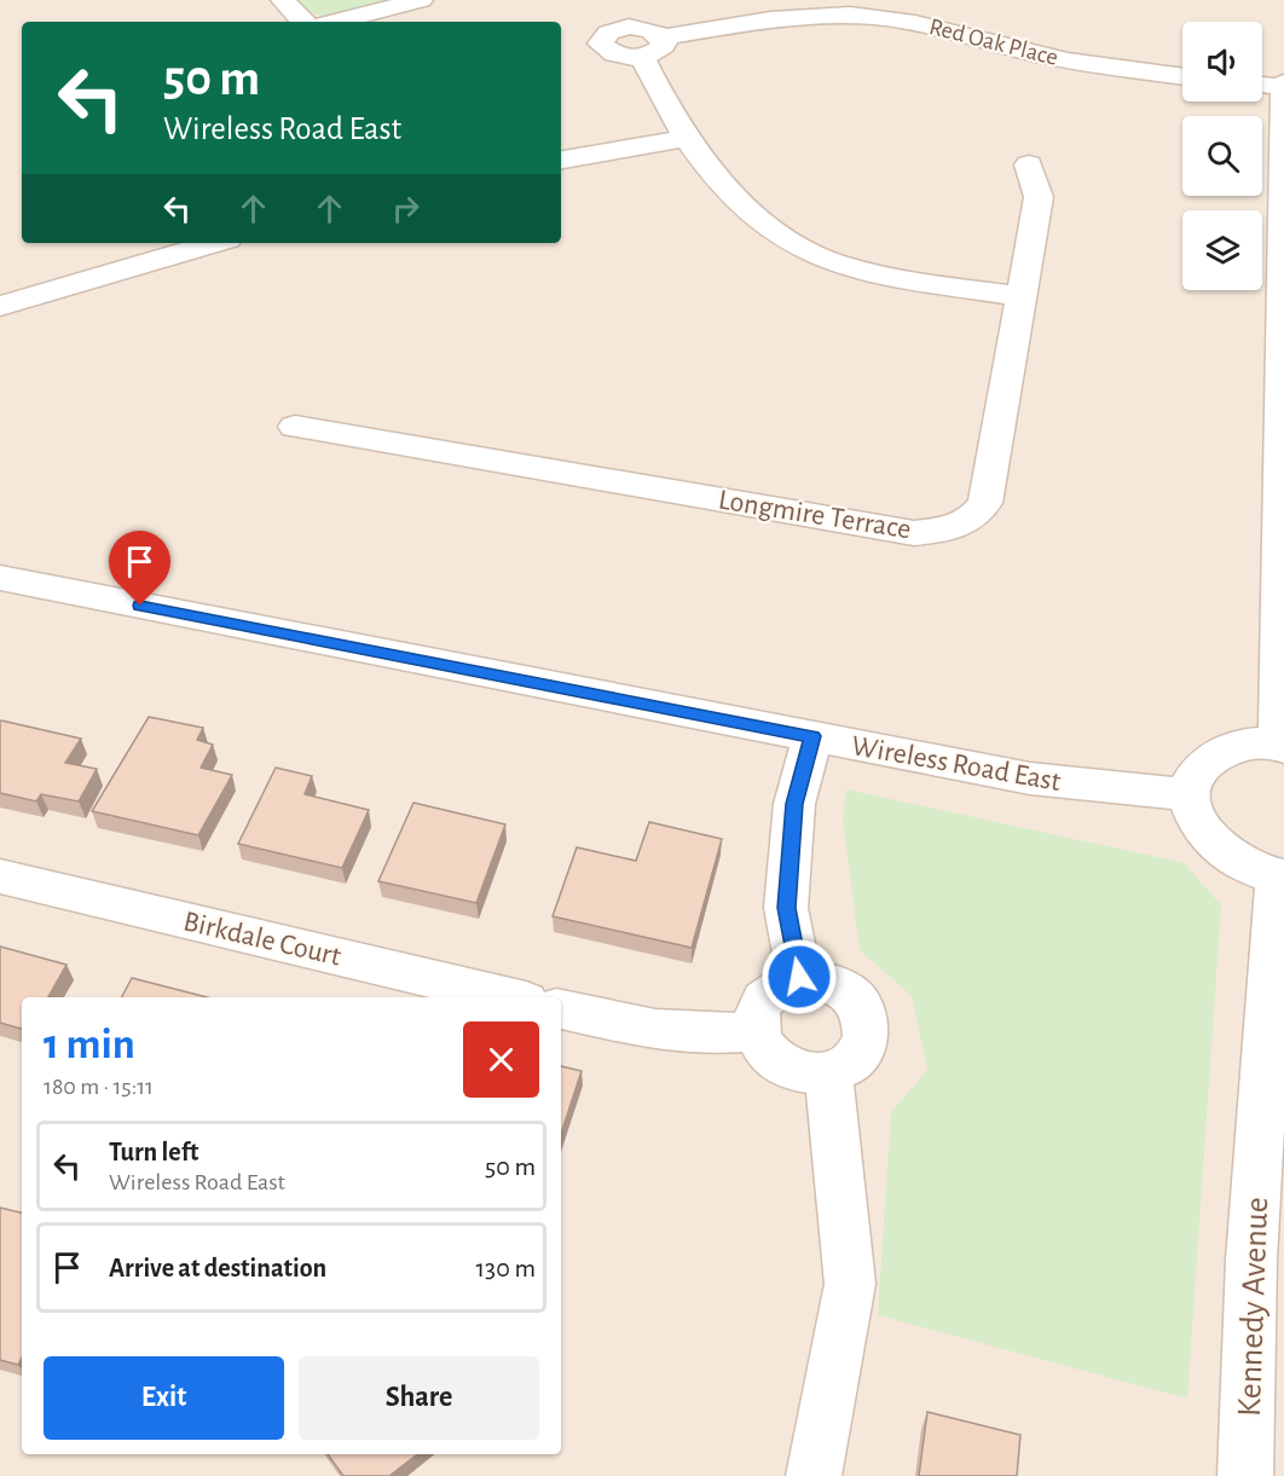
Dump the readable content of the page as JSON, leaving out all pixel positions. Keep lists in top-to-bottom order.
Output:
{
  "streets": {
    "street": [
      "Red Oak Place",
      "Longmire Terrace",
      "Wireless Road East",
      "Birkdale Court",
      "Kennedy Avenue"
    ]
  },
  "page": {
    "turn": ["50 m", "Wireless Road East"],
    "heading": ["1 min", "180 m · 15:11"],
    "list": [
      {
        "name": "Turn left",
        "note": "Wireless Road East",
        "value": "50 m"
      },
      {
        "name": "Arrive at destination",
        "value": "130 m"
      }
    ],
    "buttons": ["Exit", "Share"]
  }
}
